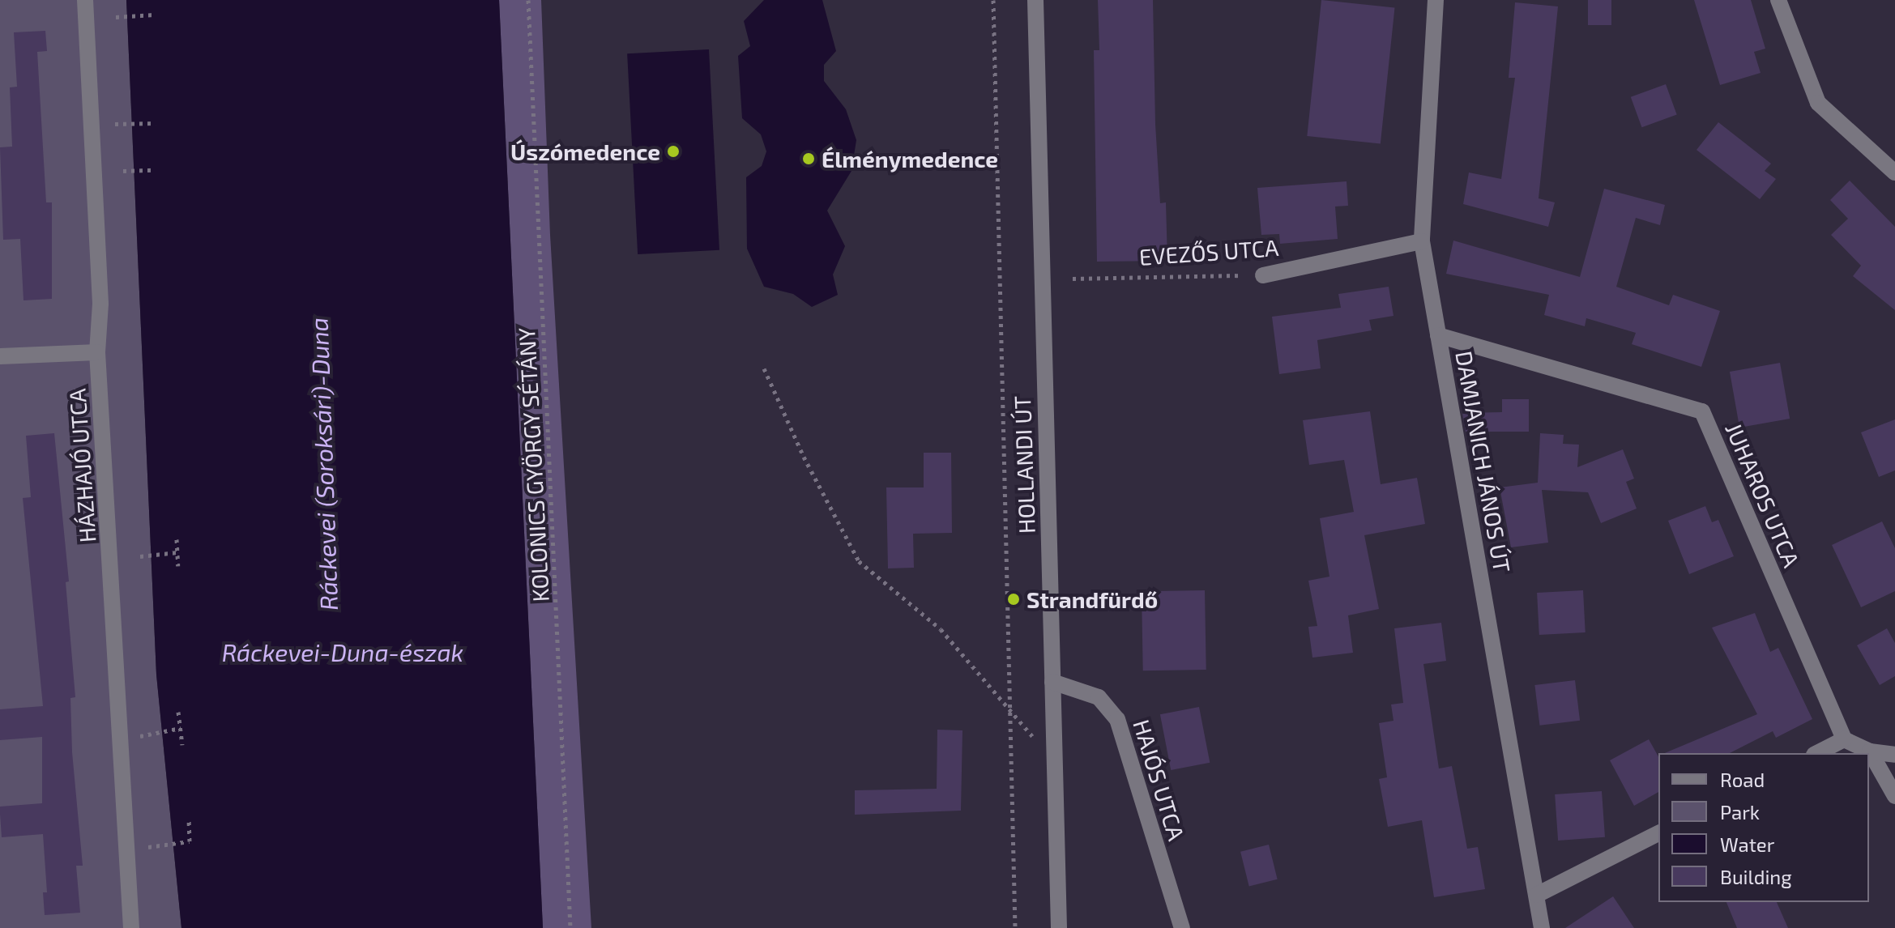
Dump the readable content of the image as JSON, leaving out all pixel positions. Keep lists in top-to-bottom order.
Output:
{
  "streets": {
    "street": [
      "EVEZŐS UTCA",
      "DAMJANICH JÁNOS ÚT",
      "HOLLANDI ÚT",
      "HÁZHAJÓ UTCA",
      "JUHAROS UTCA",
      "HAJÓS UTCA"
    ],
    "path": ["KOLONICS GYÖRGY SÉTÁNY"]
  },
  "crossings": [
    ["EVEZŐS UTCA", "DAMJANICH JÁNOS ÚT"],
    ["DAMJANICH JÁNOS ÚT", "JUHAROS UTCA"],
    ["HOLLANDI ÚT", "HAJÓS UTCA"]
  ],
  "water": ["Ráckevei (Soroksári)-Duna", "Ráckevei-Duna-észak"],
  "places": ["Úszómedence", "Élménymedence", "Strandfürdő"],
  "legend": [
    "Road",
    "Park",
    "Water",
    "Building"
  ]
}
